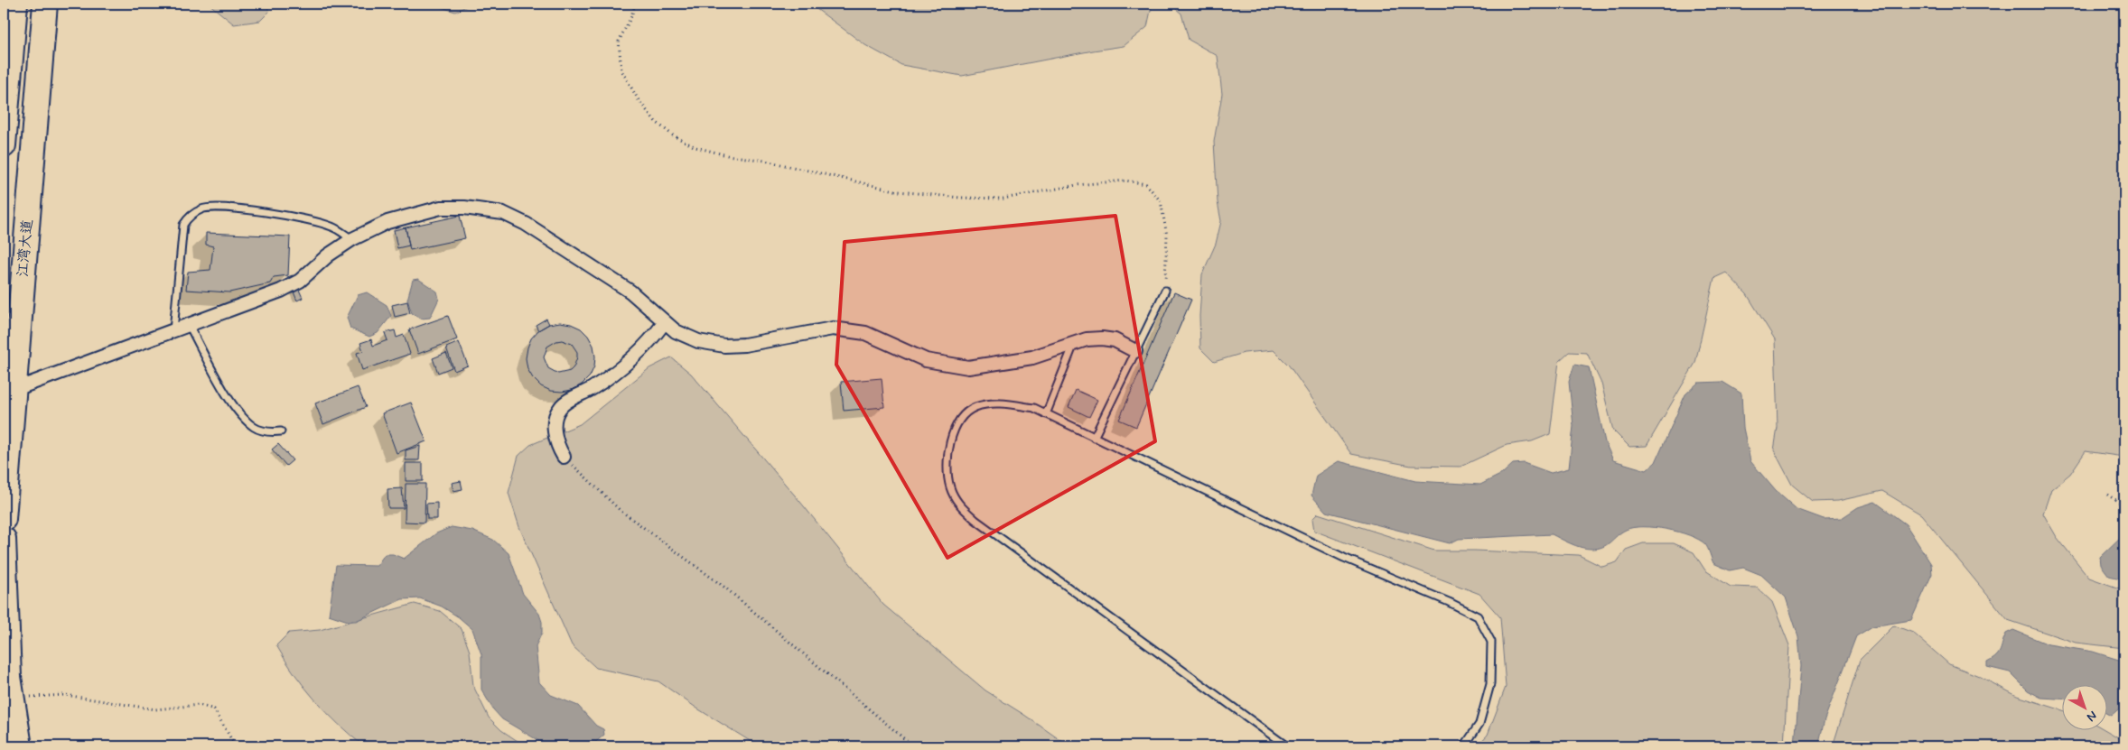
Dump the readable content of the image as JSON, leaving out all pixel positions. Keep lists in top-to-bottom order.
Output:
{
  "streets": {
    "highway": ["江湾大道"]
  },
  "north": "bottom right"
}
